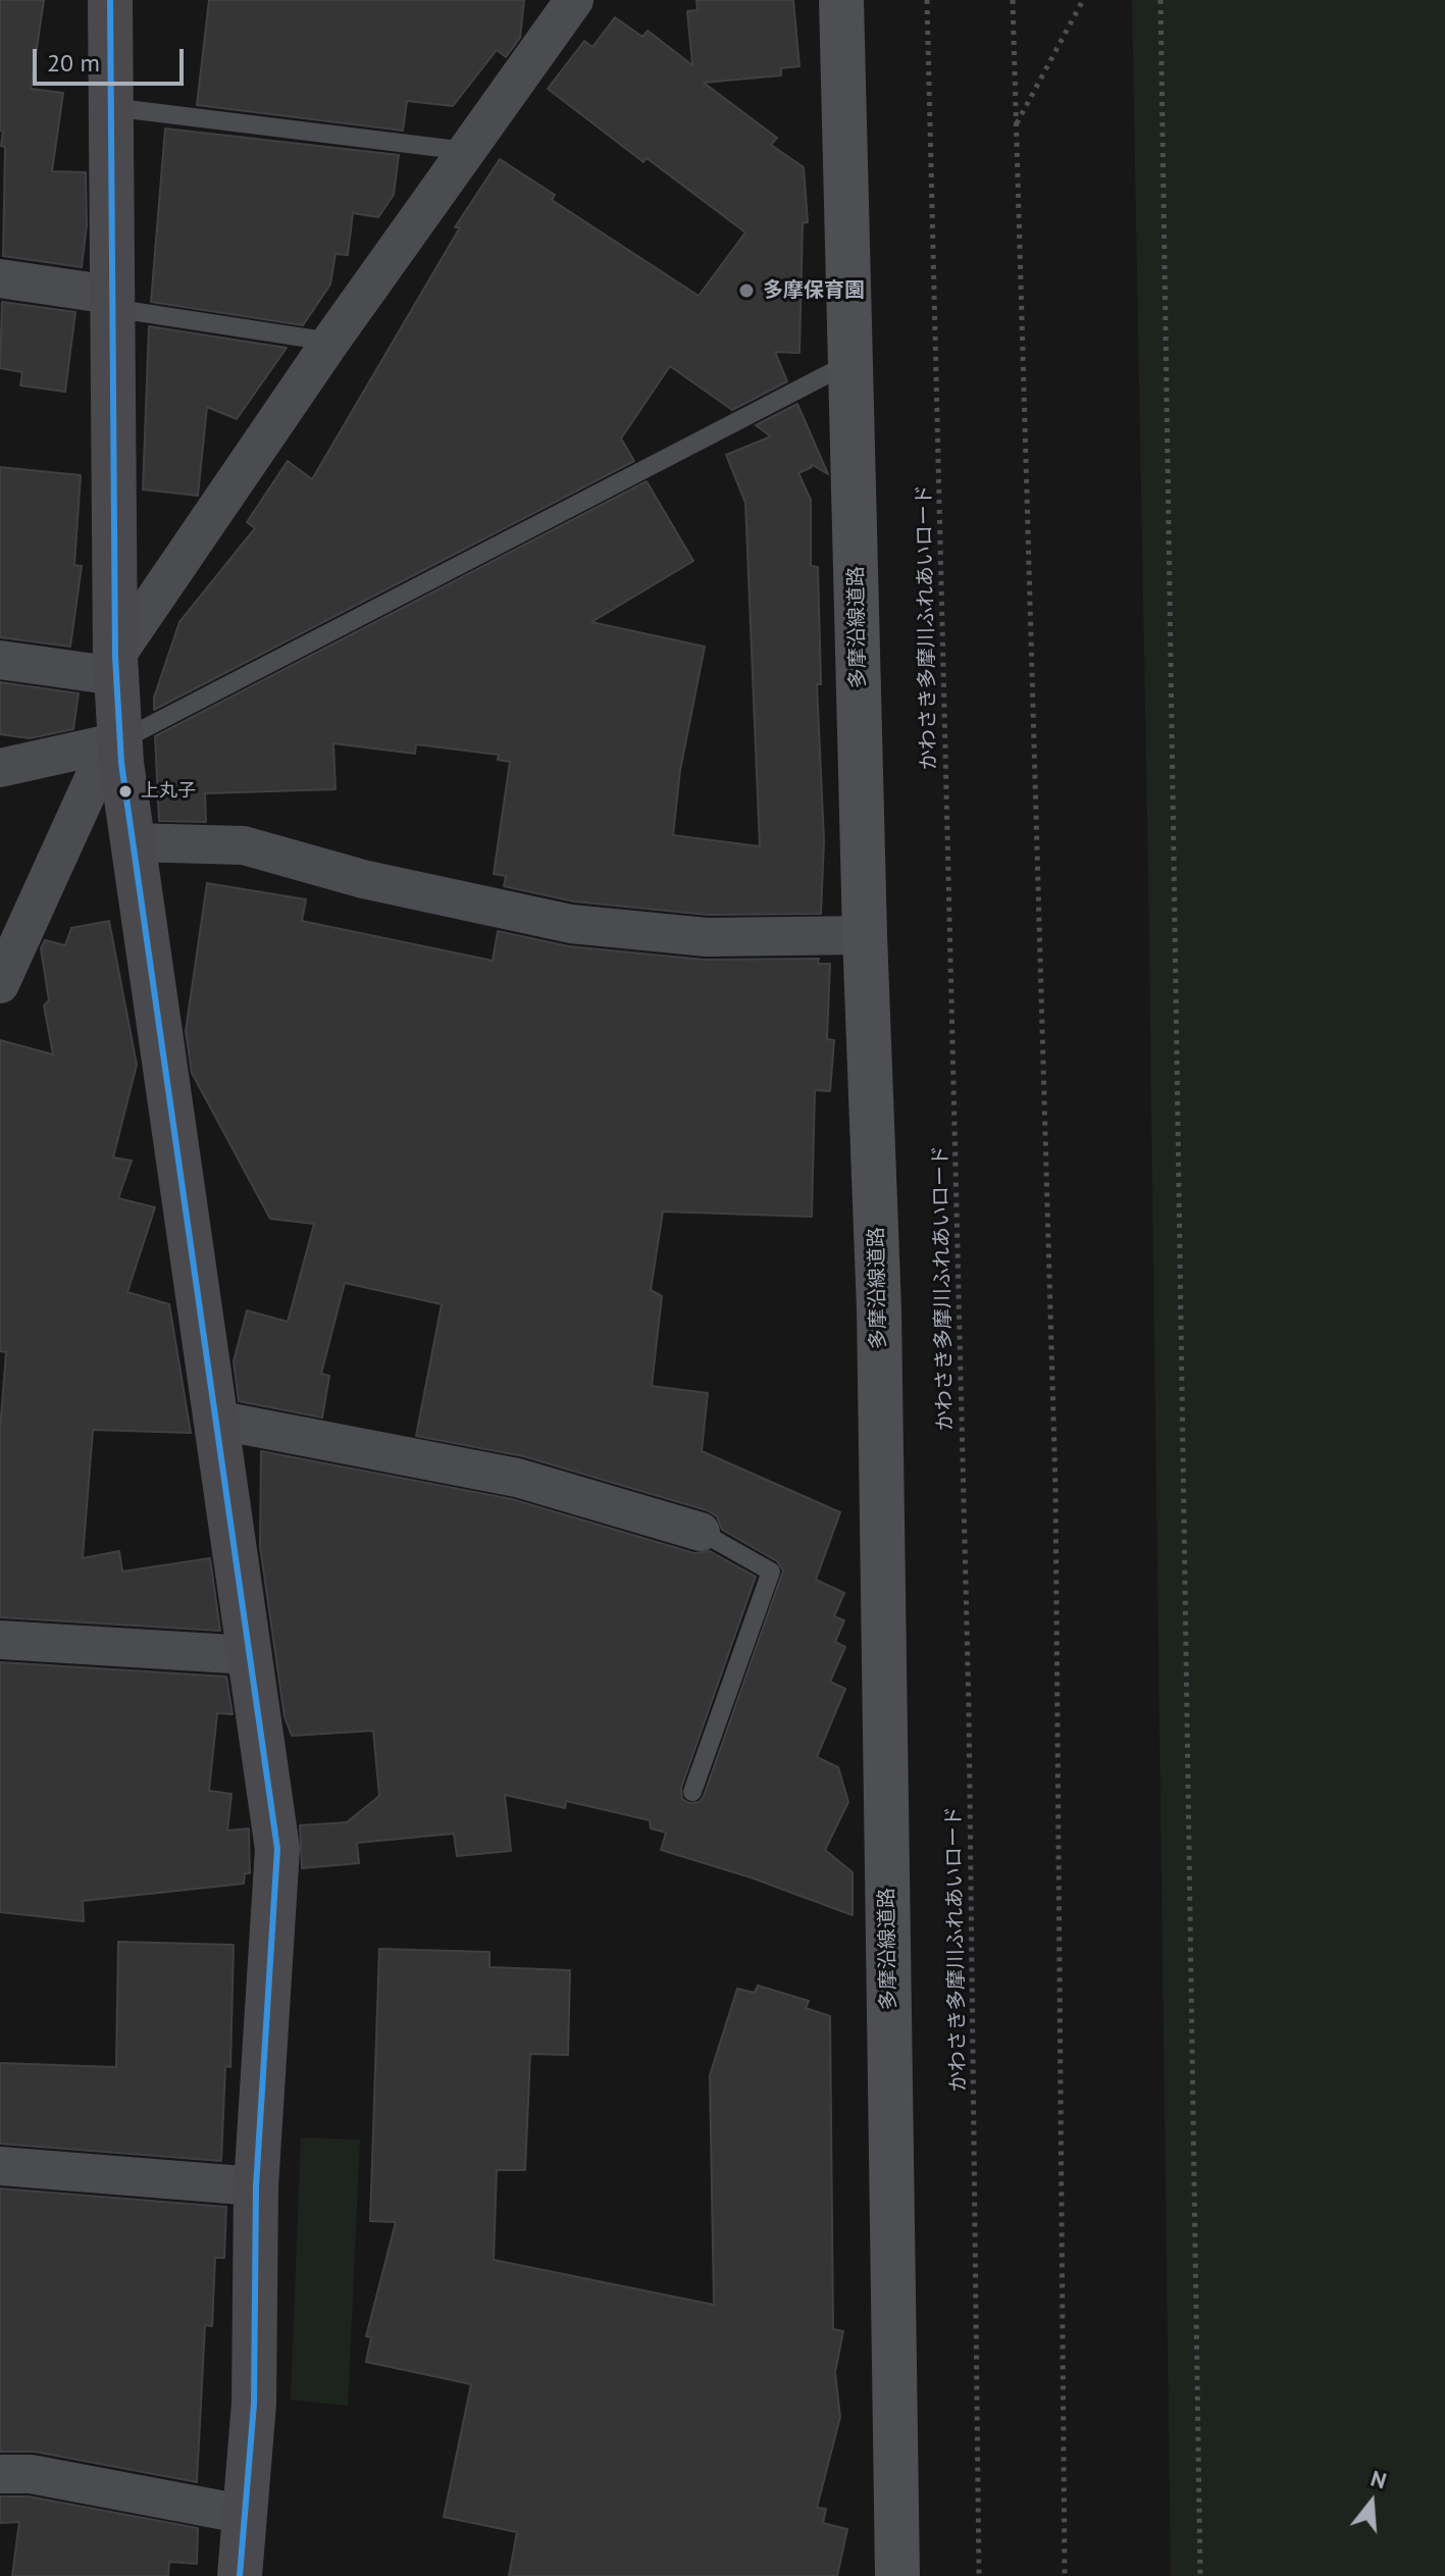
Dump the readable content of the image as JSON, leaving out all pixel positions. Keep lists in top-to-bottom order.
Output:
{
  "streets": {
    "main road": ["多摩沿線道路"],
    "path": ["かわさき多摩川ふれあいロード"]
  },
  "places": ["多摩保育園", "上丸子"],
  "scale_bar": "20 m",
  "north": "top"
}
